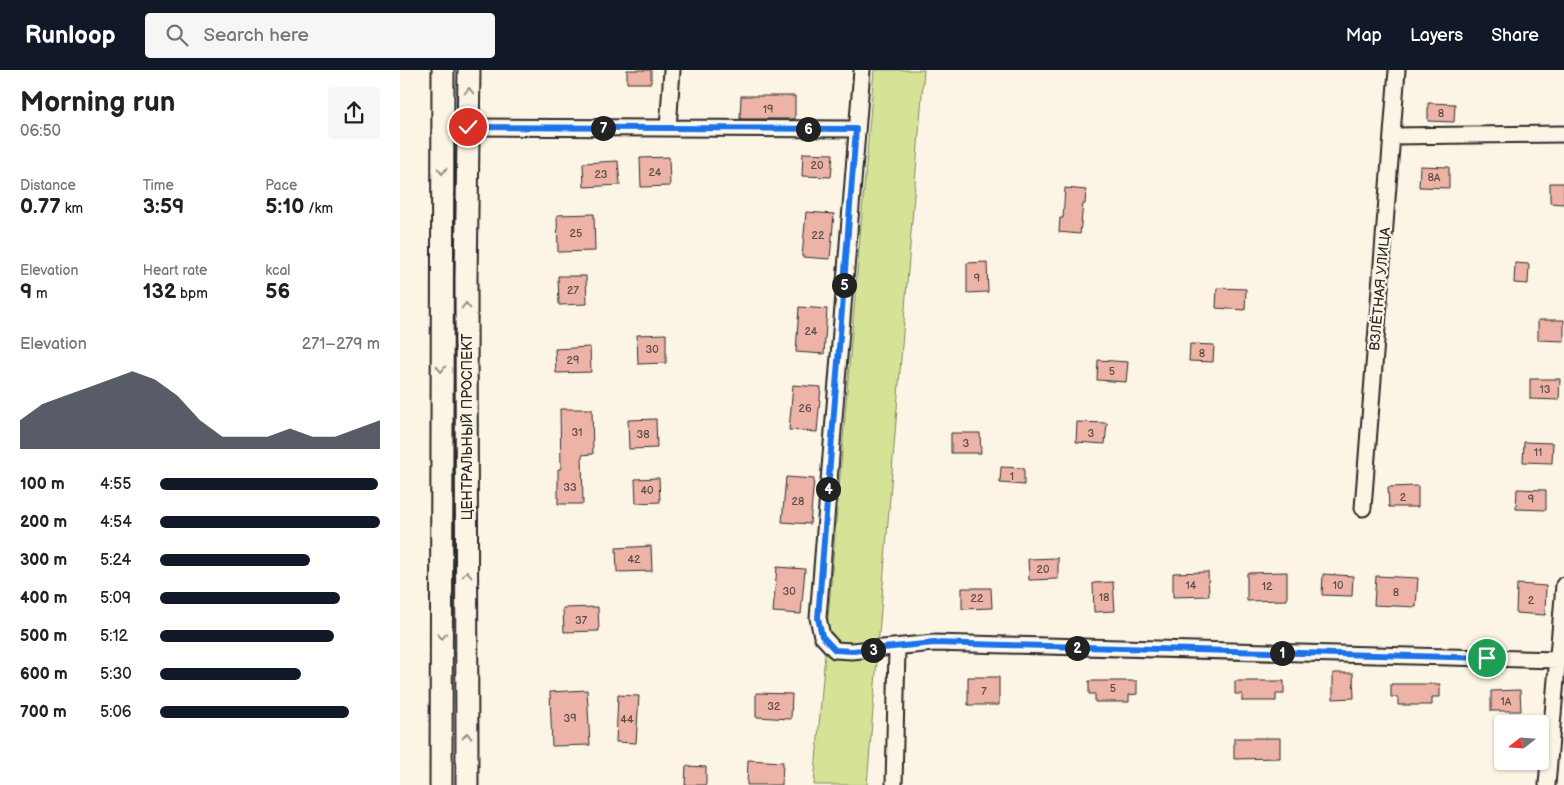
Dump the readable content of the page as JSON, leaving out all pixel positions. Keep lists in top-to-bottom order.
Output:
{
  "streets": {
    "street": ["ВЗЛЁТНАЯ УЛИЦА", "ЦЕНТРАЛЬНЫЙ ПРОСПЕКТ"]
  },
  "house_numbers": [
    "19",
    "8",
    "20",
    "24",
    "23",
    "8А",
    "25",
    "22",
    "9",
    "27",
    "24",
    "30",
    "8",
    "29",
    "5",
    "13",
    "26",
    "31",
    "3",
    "38",
    "3",
    "11",
    "1",
    "33",
    "40",
    "2",
    "9",
    "28",
    "42",
    "20",
    "14",
    "10",
    "12",
    "30",
    "8",
    "18",
    "22",
    "2",
    "37",
    "5",
    "7",
    "1А",
    "32",
    "39",
    "44"
  ],
  "north": "left",
  "page": {
    "header": "Runloop",
    "search": "Search here",
    "nav": ["Map", "Layers", "Share"],
    "heading": ["Morning run", "06:50"],
    "pins": [
      "7",
      "6",
      "5",
      "4",
      "2",
      "3",
      "1"
    ],
    "stats": [
      ["Distance", "0.77 km"],
      ["Time", "3:59"],
      ["Pace", "5:10 /km"],
      ["Elevation", "9 m"],
      ["Heart rate", "132 bpm"],
      ["kcal", "56"]
    ],
    "chart": ["Elevation", "271–279 m"],
    "list": [
      {
        "name": "100 m",
        "note": "4:55"
      },
      {
        "name": "200 m",
        "note": "4:54"
      },
      {
        "name": "300 m",
        "note": "5:24"
      },
      {
        "name": "400 m",
        "note": "5:09"
      },
      {
        "name": "500 m",
        "note": "5:12"
      },
      {
        "name": "600 m",
        "note": "5:30"
      },
      {
        "name": "700 m",
        "note": "5:06"
      }
    ]
  }
}
